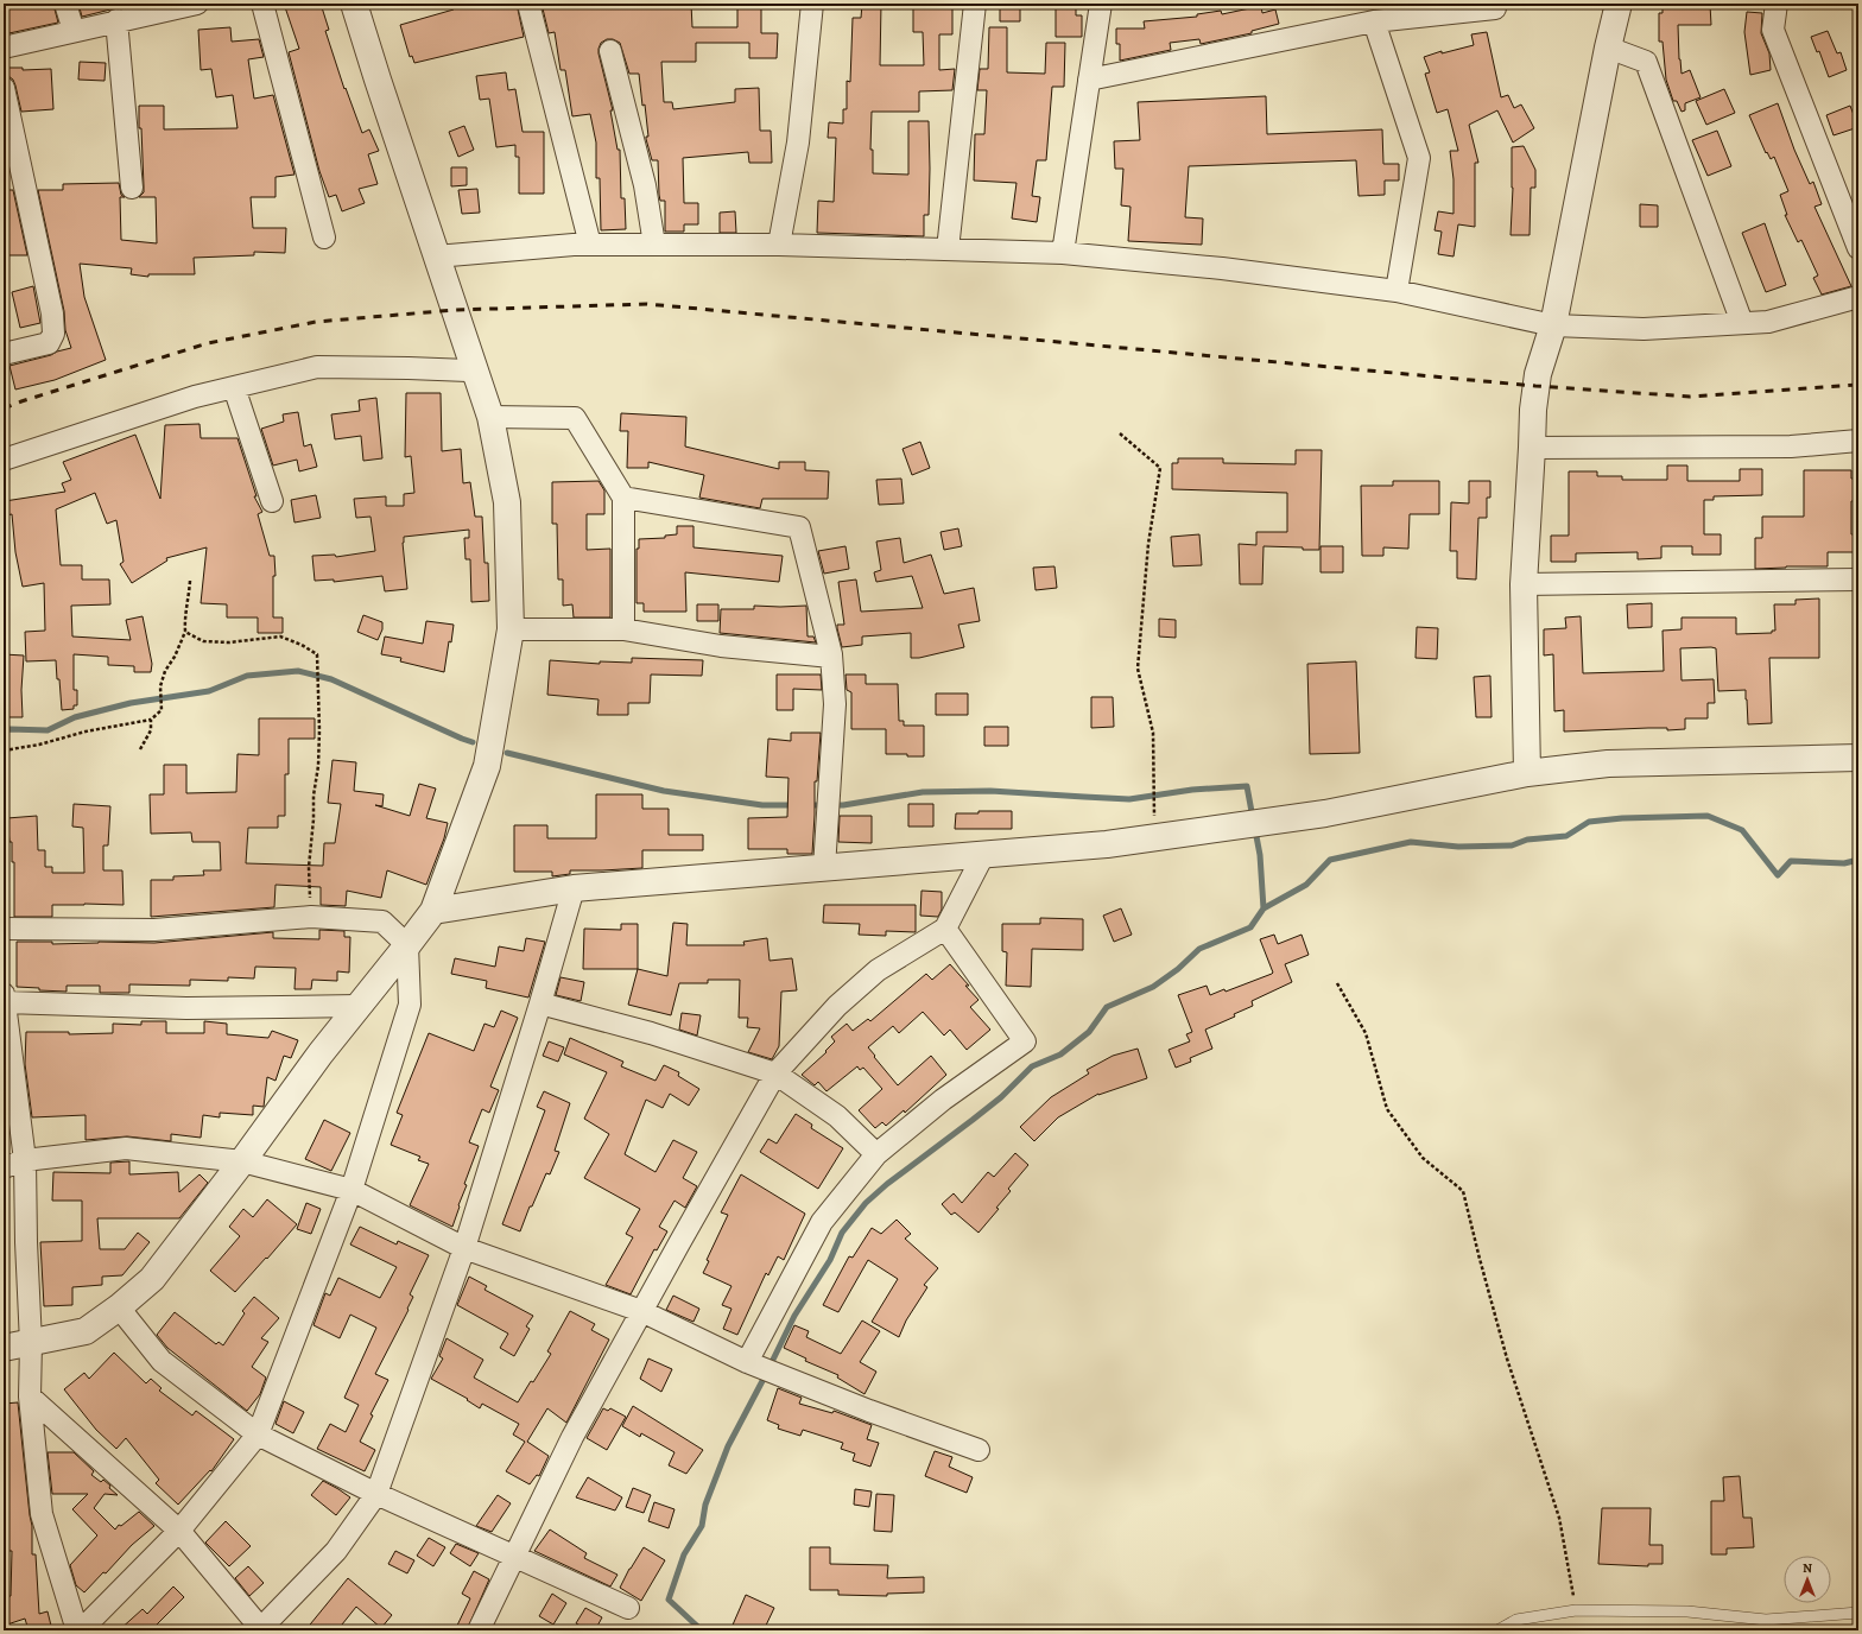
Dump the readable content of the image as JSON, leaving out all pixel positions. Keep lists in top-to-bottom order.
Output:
{
  "north": "top"
}
